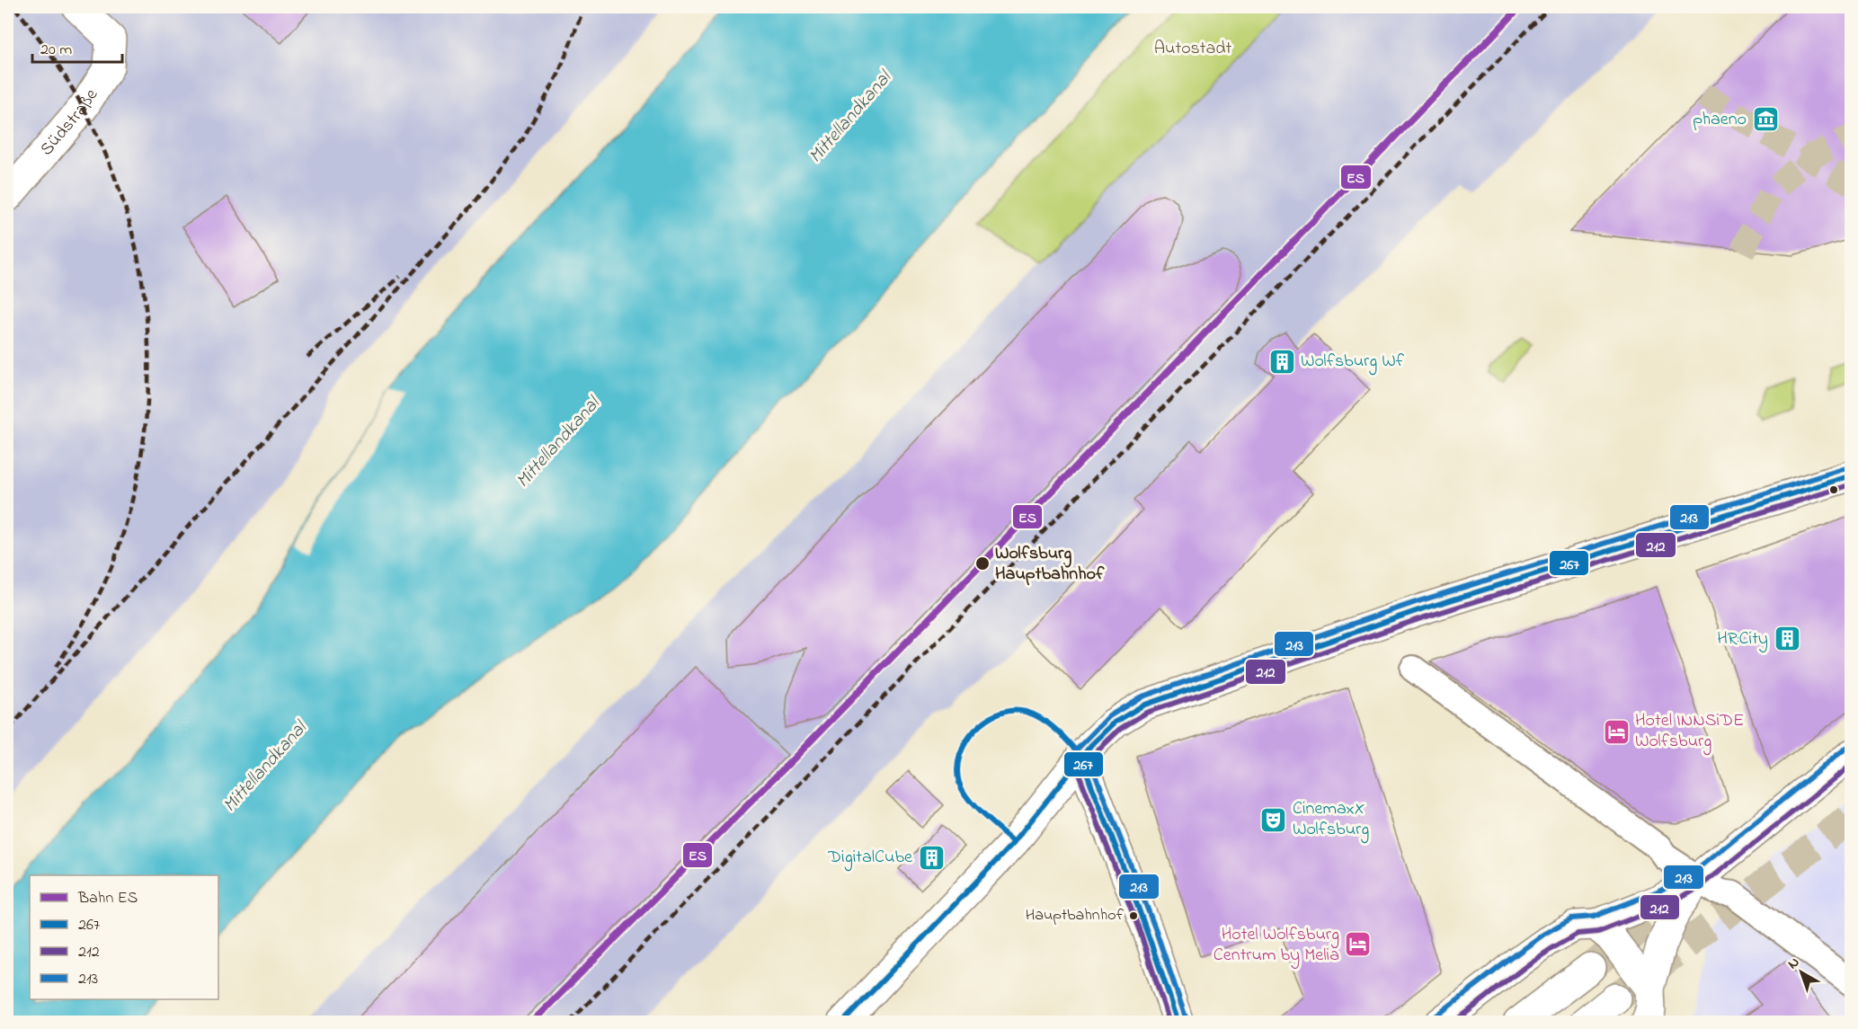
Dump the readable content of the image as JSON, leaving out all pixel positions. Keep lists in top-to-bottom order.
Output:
{
  "streets": {
    "street": ["Südstraße"]
  },
  "water": ["Mittellandkanal"],
  "parks": ["Autostadt"],
  "places": {
    "museum": ["phaeno"],
    "building": ["Wolfsburg Wf", "HR:City", "DigitalCube"],
    "other": ["Wolfsburg Hauptbahnhof", "Hauptbahnhof"],
    "hotel": ["Hotel INNSiDE Wolfsburg", "Hotel Wolfsburg Centrum by Melia"],
    "theatre": ["CinemaxX Wolfsburg"]
  },
  "lines": [
    "rail line ES",
    "transit line 213",
    "transit line 267",
    "transit line 212"
  ],
  "legend": [
    "Bahn ES",
    "267",
    "212",
    "213"
  ],
  "scale_bar": "20 m",
  "north": "top left"
}
